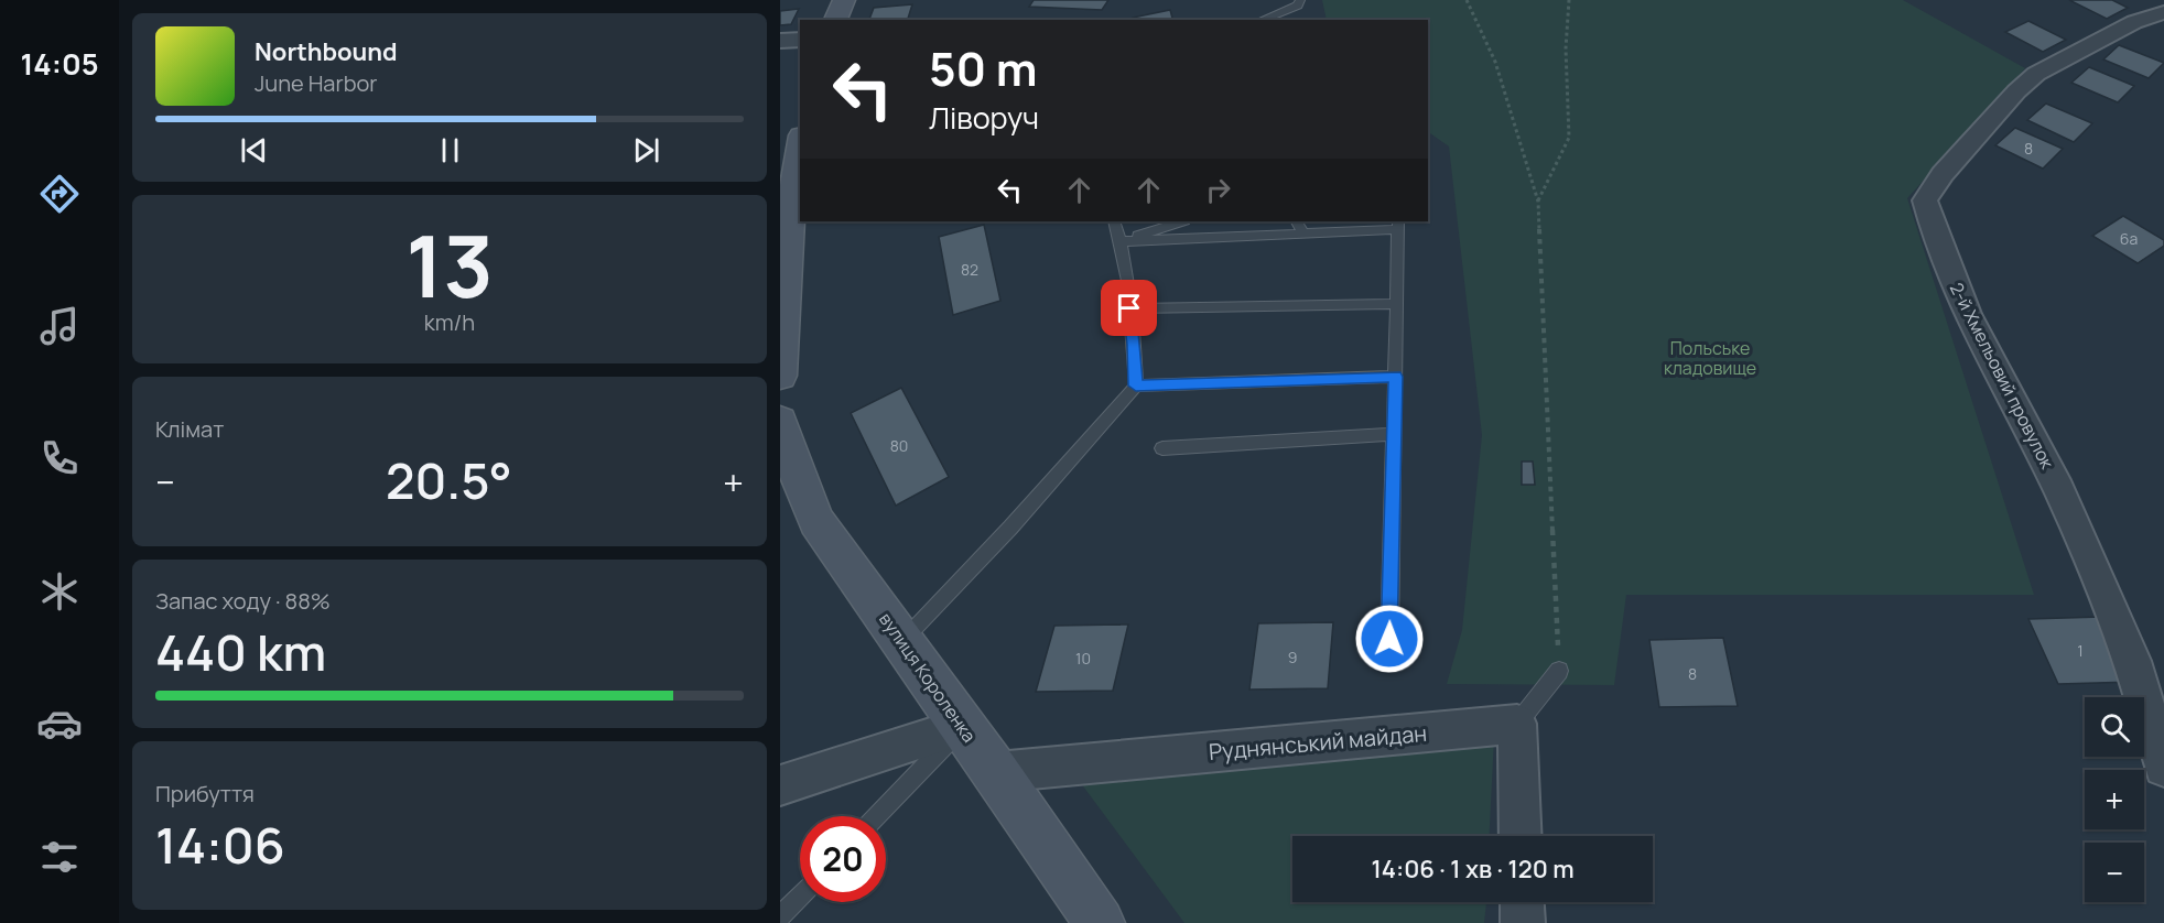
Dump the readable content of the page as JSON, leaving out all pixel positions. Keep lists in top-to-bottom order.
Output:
{
  "streets": {
    "street": ["2-й Хмельовий провулок", "вулиця Короленка", "Руднянський майдан"]
  },
  "crossings": [
    ["вулиця Короленка", "Руднянський майдан"]
  ],
  "parks": ["Польське кладовище"],
  "house_numbers": [
    "8",
    "6а",
    "82",
    "80",
    "1",
    "9",
    "10",
    "8"
  ],
  "page": {
    "tabs": "14:05",
    "turn": ["50 m", "Ліворуч"],
    "song": ["Northbound", "June Harbor"],
    "tile": [
      ["13", "km/h"],
      "Клімат",
      ["Запас ходу · 88%", "440 km"],
      ["Прибуття", "14:06"]
    ],
    "heat": ["−", "20.5°", "+"],
    "map_buttons": ["+", "−"],
    "limit": "20",
    "trip": "14:06 · 1 хв · 120 m"
  }
}
